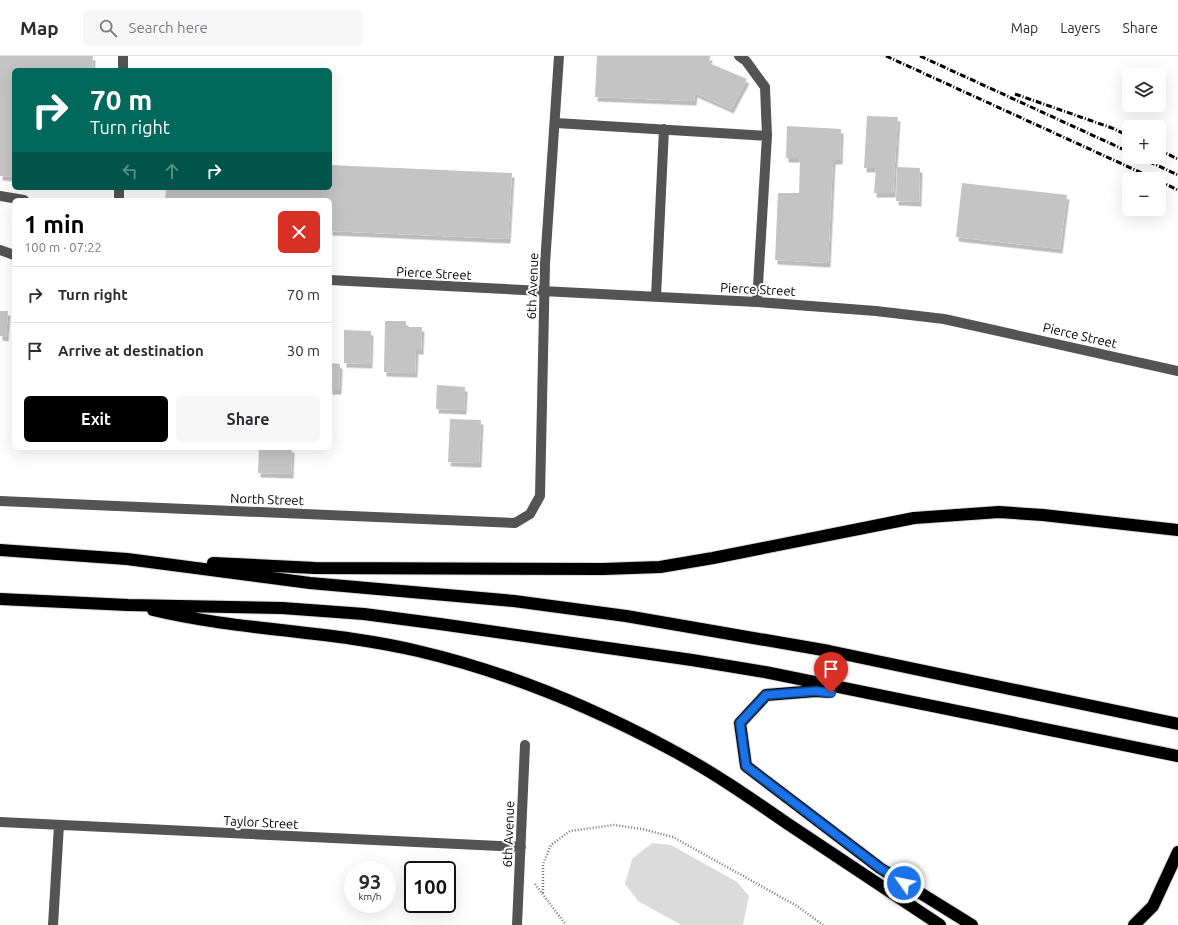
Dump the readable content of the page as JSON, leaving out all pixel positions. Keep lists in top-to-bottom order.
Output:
{
  "streets": {
    "street": [
      "Pierce Street",
      "6th Avenue",
      "North Street",
      "Taylor Street"
    ]
  },
  "crossings": [
    ["Pierce Street", "6th Avenue"],
    ["6th Avenue", "North Street"],
    ["6th Avenue", "Taylor Street"]
  ],
  "page": {
    "header": "Map",
    "search": "Search here",
    "nav": ["Map", "Layers", "Share"],
    "map_buttons": ["+", "−"],
    "turn": ["70 m", "Turn right"],
    "heading": ["1 min", "100 m · 07:22"],
    "list": [
      {
        "name": "Turn right",
        "value": "70 m"
      },
      {
        "name": "Arrive at destination",
        "value": "30 m"
      }
    ],
    "buttons": ["Exit", "Share"],
    "speed": "93 km/h",
    "limit": "100"
  }
}
